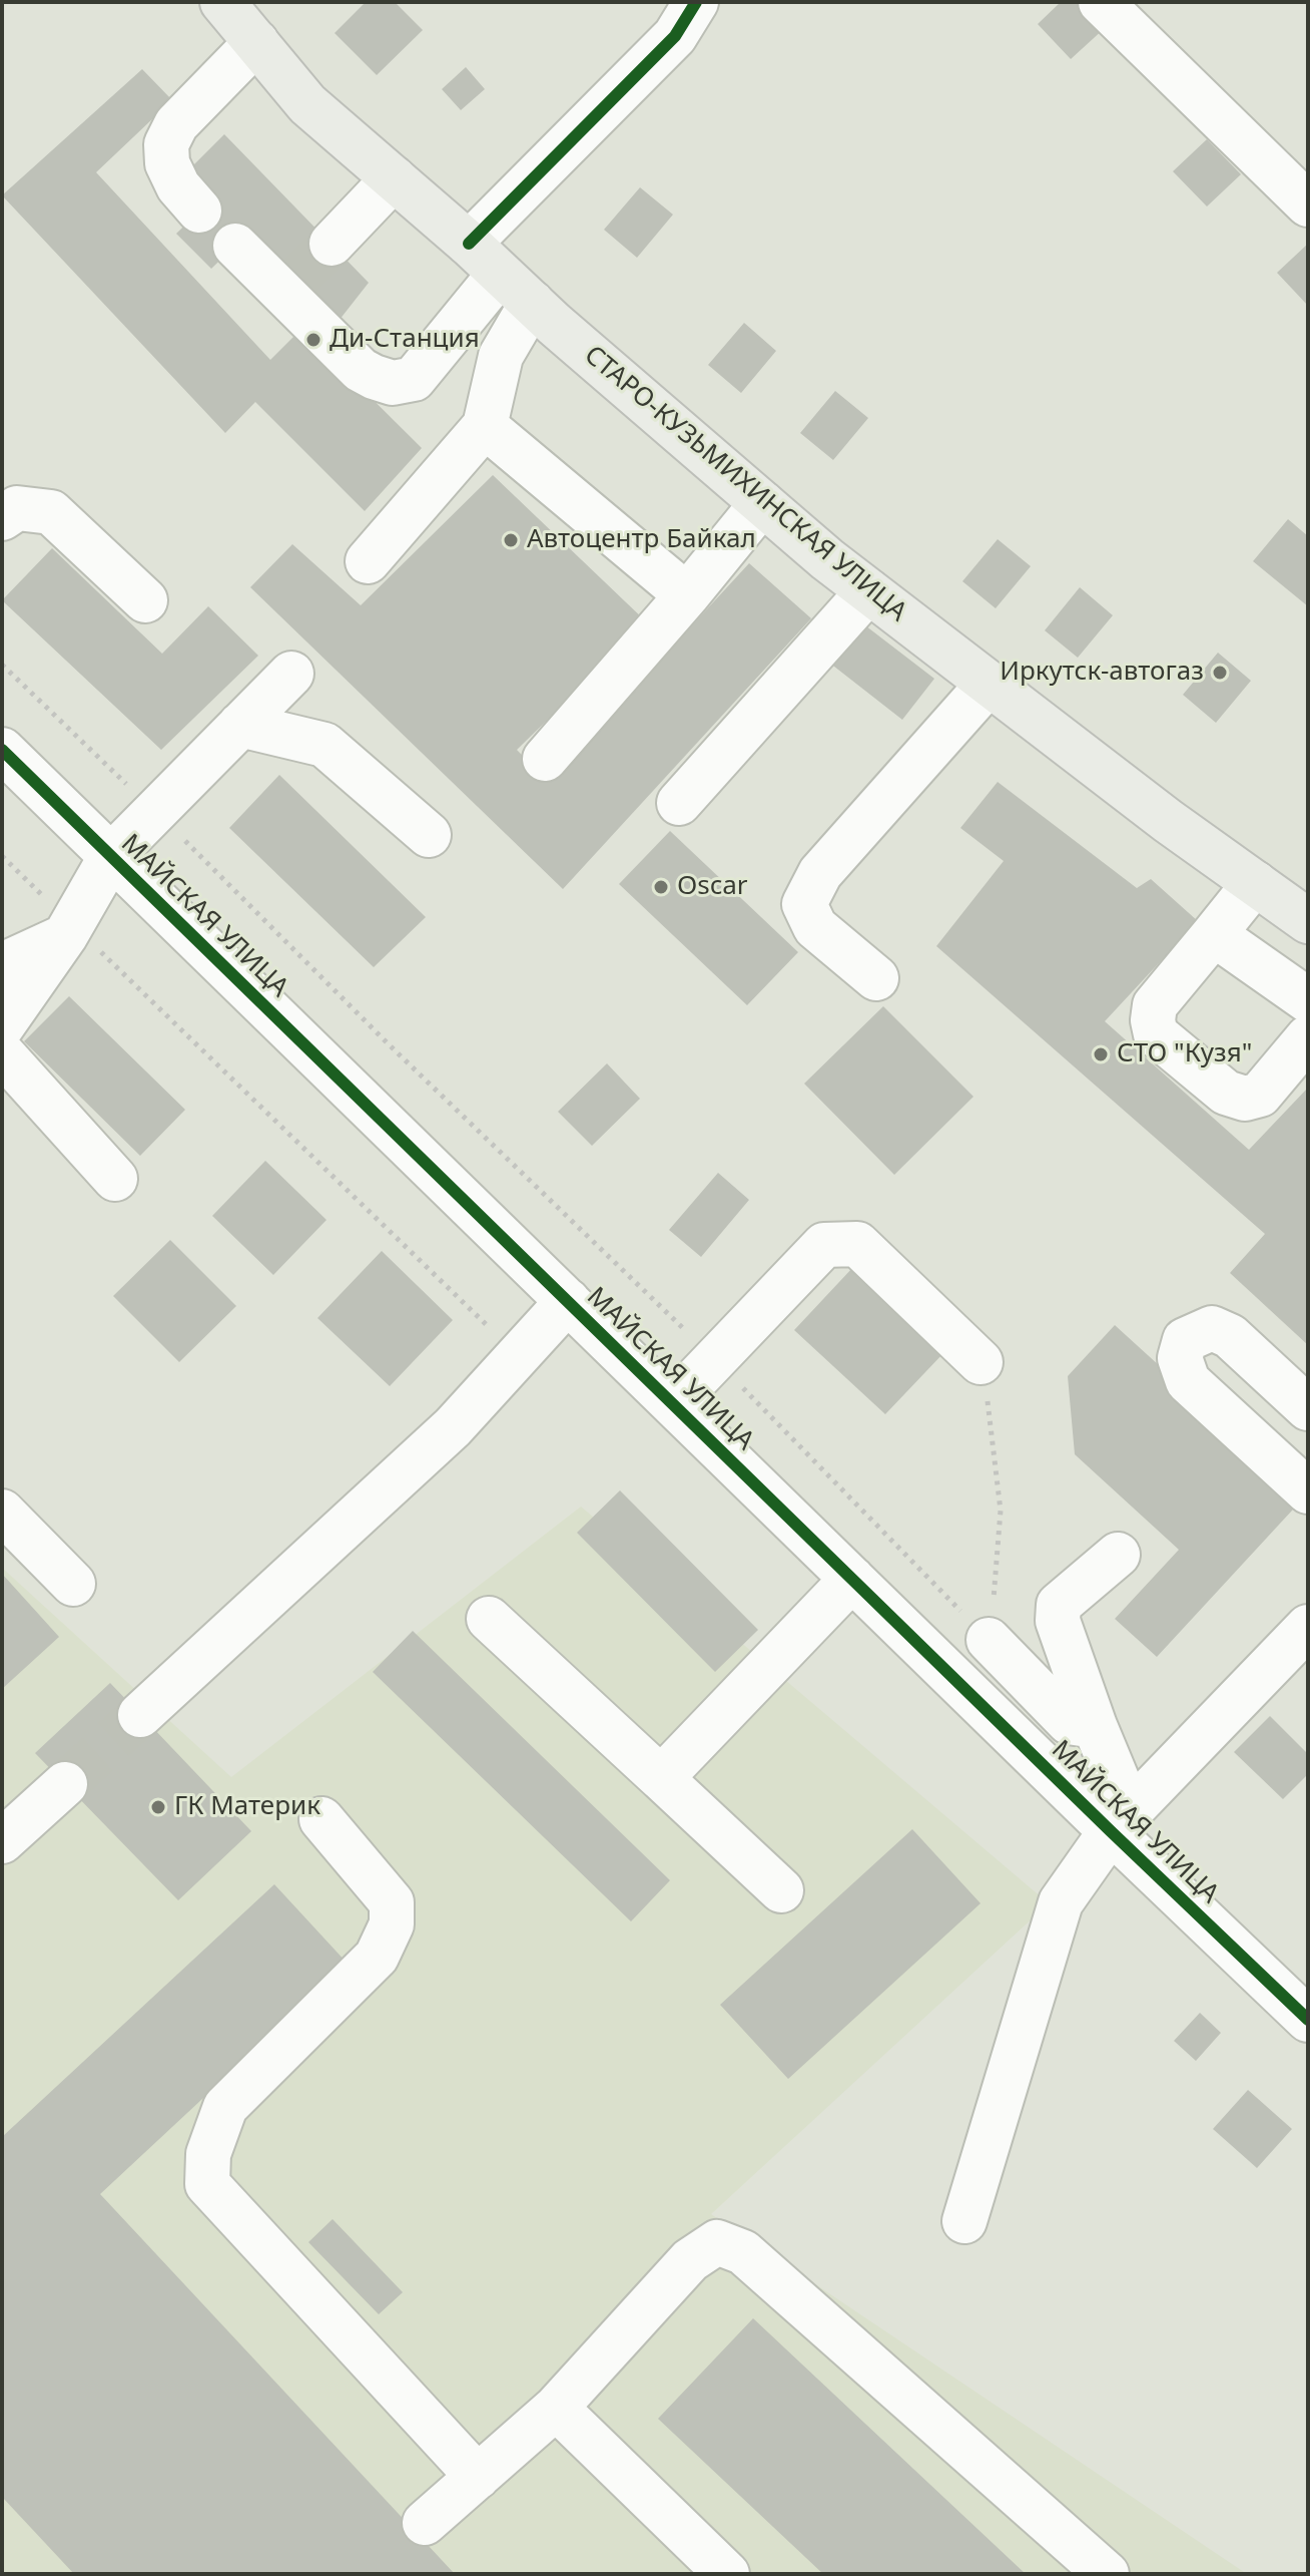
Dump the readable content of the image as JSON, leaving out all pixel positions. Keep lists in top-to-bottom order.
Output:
{
  "streets": {
    "main road": ["СТАРО-КУЗЬМИХИНСКАЯ УЛИЦА"],
    "street": ["МАЙСКАЯ УЛИЦА"]
  },
  "places": [
    "Ди-Станция",
    "Автоцентр Байкал",
    "Иркутск-автогаз",
    "Oscar",
    "СТО \"Кузя\"",
    "ГК Материк"
  ]
}
